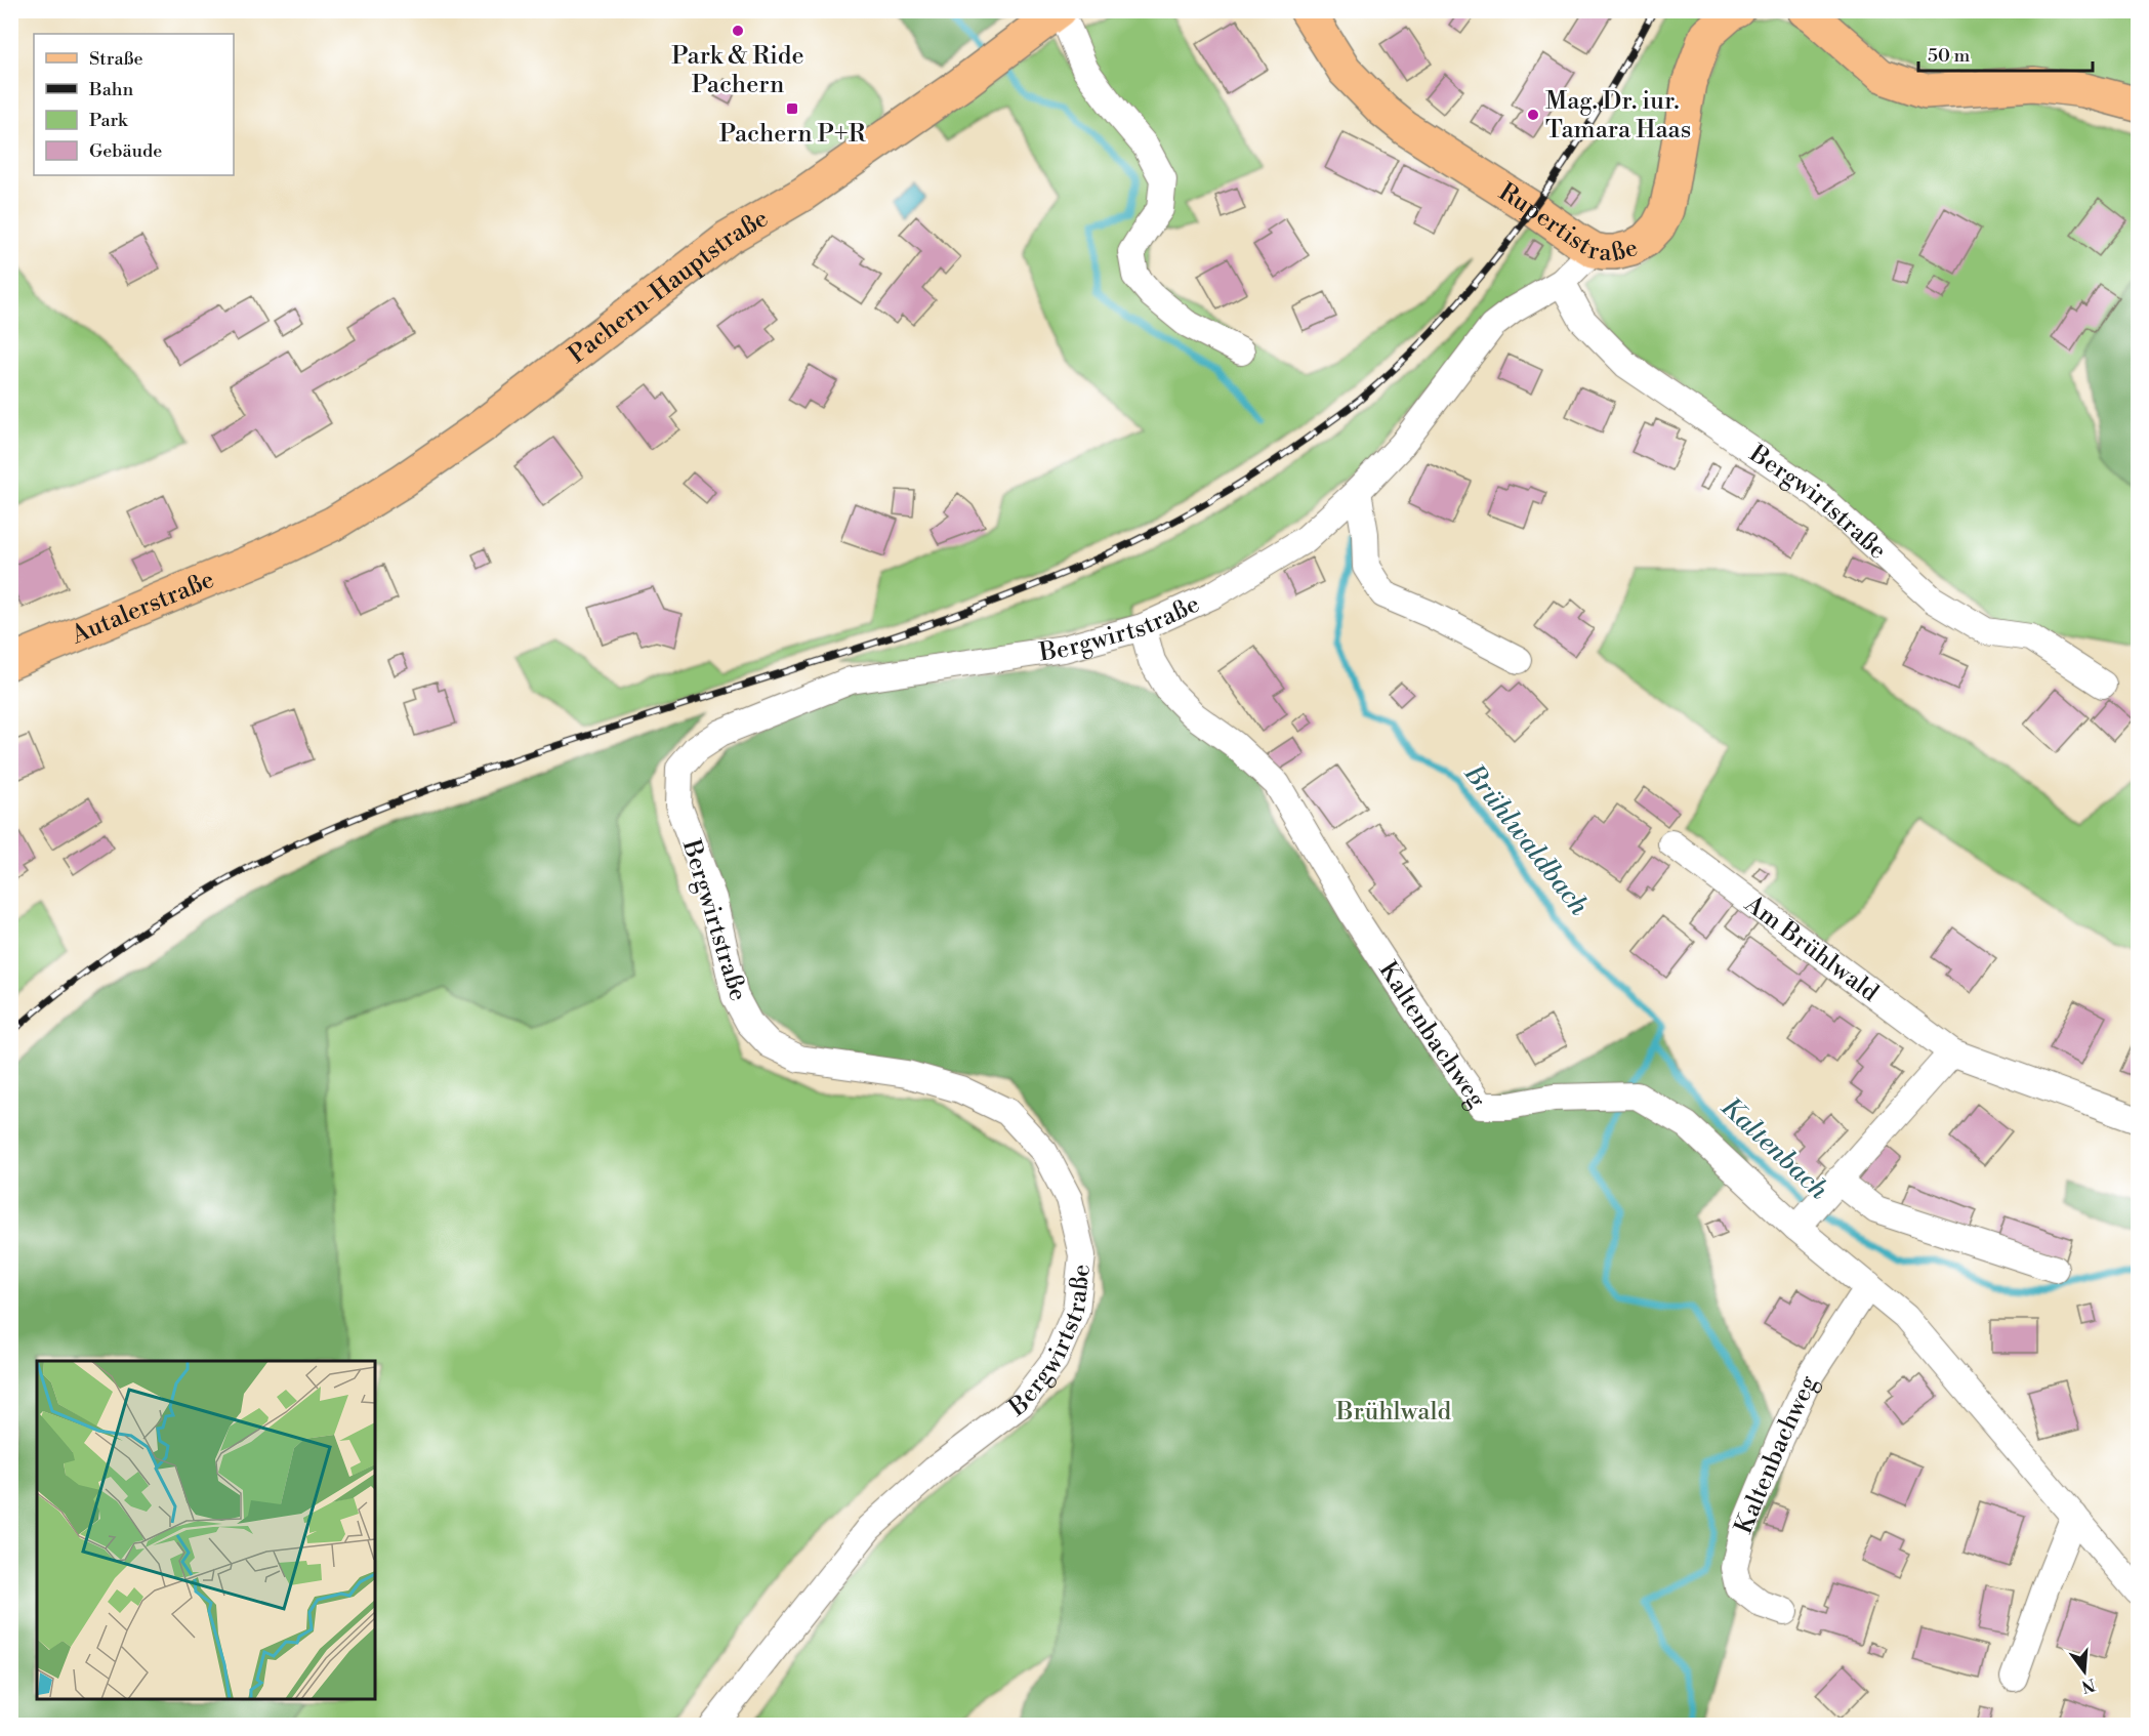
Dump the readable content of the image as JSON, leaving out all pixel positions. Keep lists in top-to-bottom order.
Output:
{
  "streets": {
    "main road": ["Rupertistraße", "Pachern-Hauptstraße", "Autalerstraße"],
    "street": ["Bergwirtstraße", "Am Brühlwald", "Kaltenbachweg"]
  },
  "crossings": [
    ["Rupertistraße", "Bergwirtstraße"],
    ["Pachern-Hauptstraße", "Autalerstraße"],
    ["Bergwirtstraße", "Kaltenbachweg"]
  ],
  "water": ["Brühlwaldbach", "Kaltenbach"],
  "parks": ["Brühlwald"],
  "places": {
    "other": ["Park & Ride Pachern", "Mag. Dr. iur. Tamara Haas"],
    "transit": ["Pachern P+R"]
  },
  "legend": [
    "Straße",
    "Bahn",
    "Park",
    "Gebäude"
  ],
  "scale_bar": "50 m",
  "north": "bottom"
}
